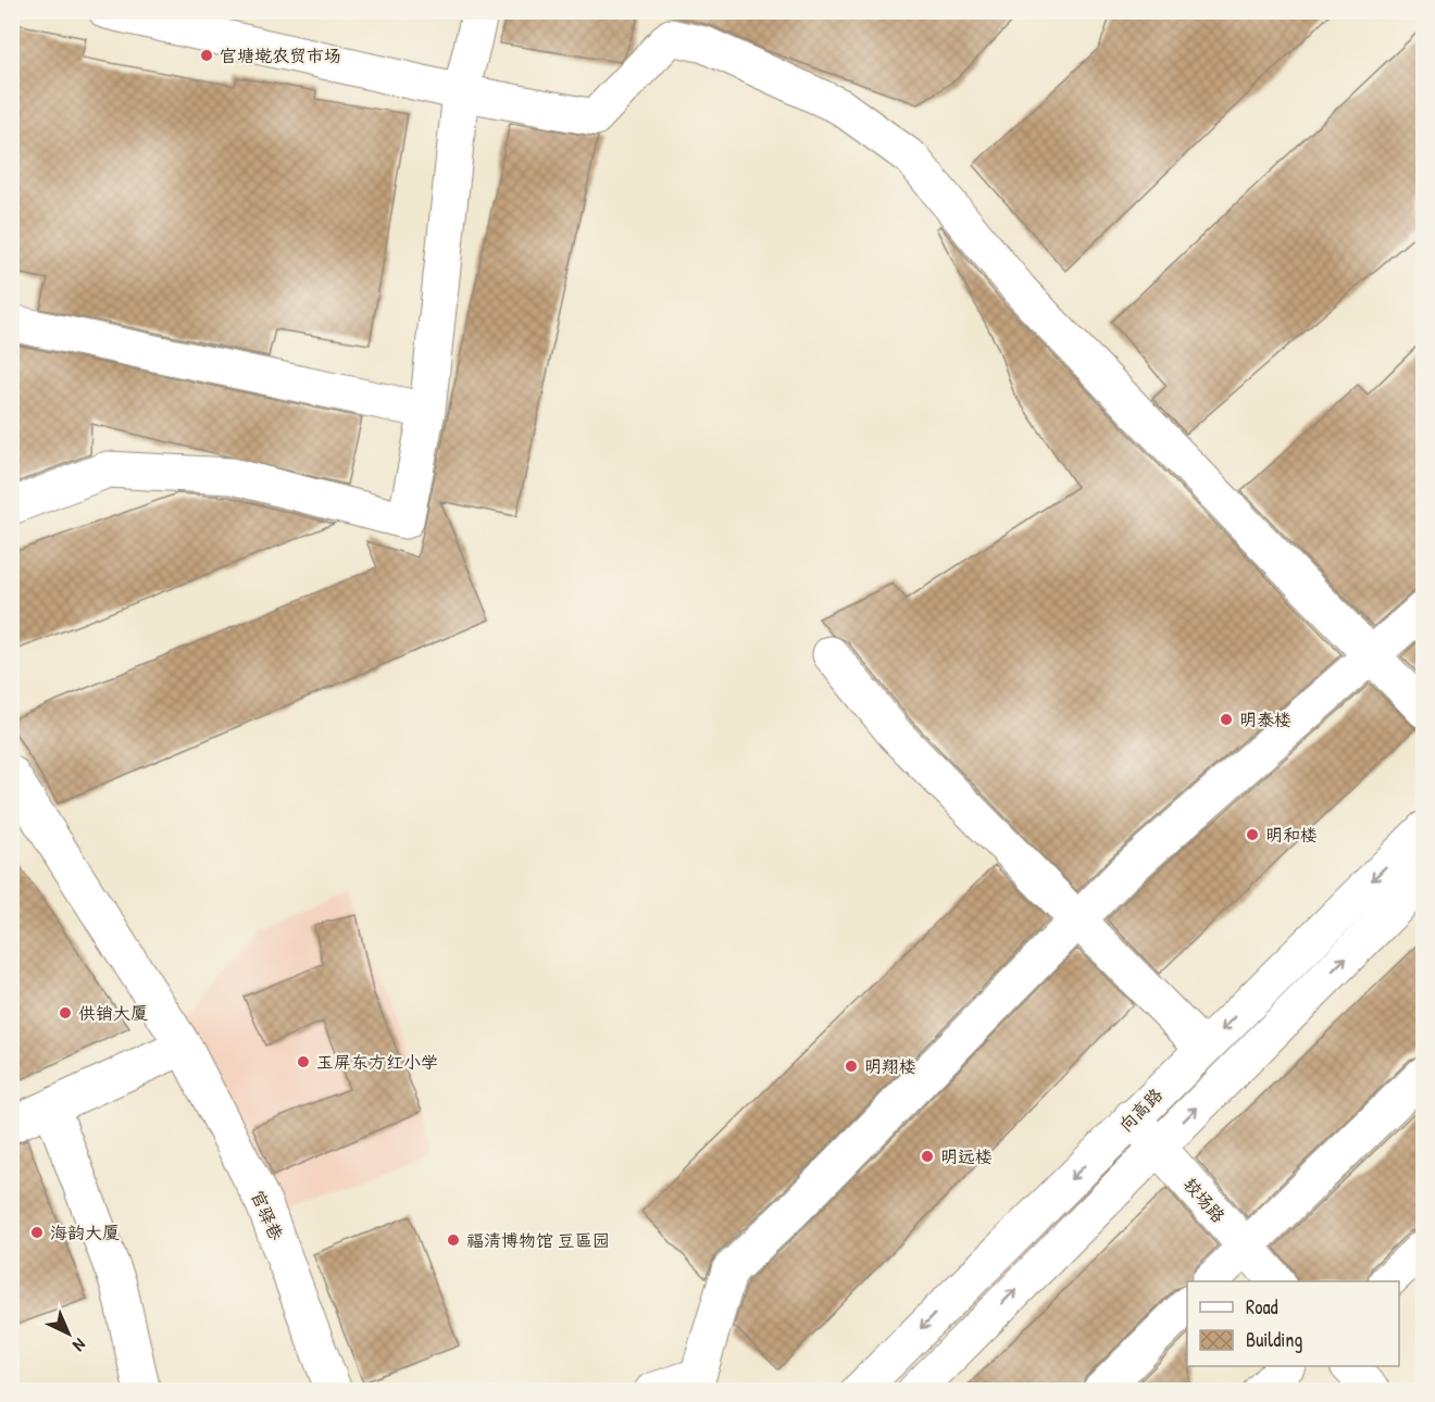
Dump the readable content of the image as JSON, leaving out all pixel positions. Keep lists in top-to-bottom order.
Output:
{
  "streets": {
    "street": ["向高路", "较场路", "官驿巷"]
  },
  "crossings": [
    ["向高路", "较场路"]
  ],
  "places": [
    "官塘墘农贸市场",
    "明泰楼",
    "明和楼",
    "供销大厦",
    "玉屏东方红小学",
    "明翔楼",
    "明远楼",
    "海韵大厦",
    "福清博物馆 豆區园"
  ],
  "legend": ["Road", "Building"],
  "north": "bottom right"
}
